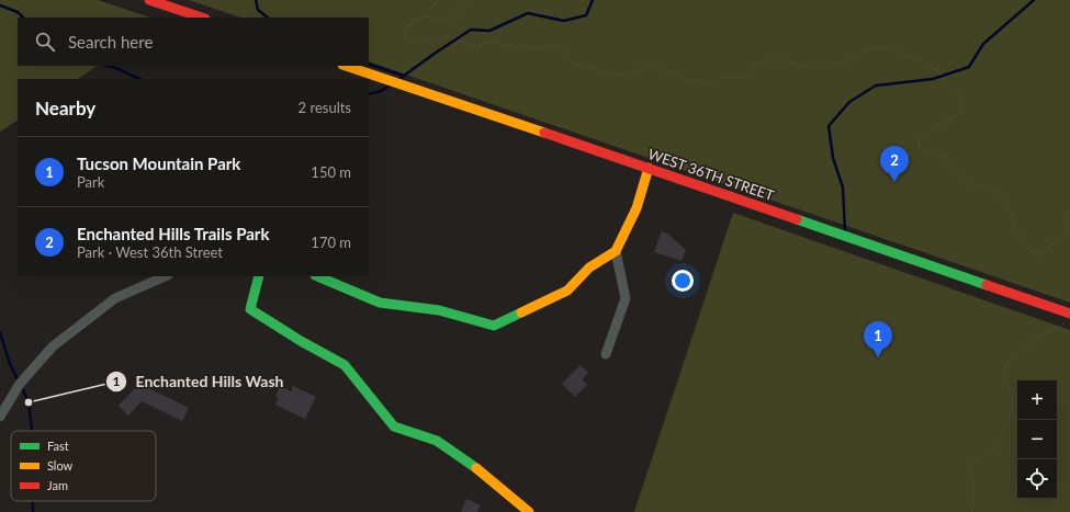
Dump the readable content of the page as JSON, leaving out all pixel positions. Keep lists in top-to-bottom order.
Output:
{
  "streets": {
    "street": ["WEST 36TH STREET"]
  },
  "places": ["Enchanted Hills Wash"],
  "legend": ["Fast", "Slow", "Jam"],
  "page": {
    "search": "Search here",
    "heading": ["Nearby", "2 results"],
    "list": [
      {
        "mark": "1",
        "name": "Tucson Mountain Park",
        "note": "Park",
        "value": "150 m"
      },
      {
        "mark": "2",
        "name": "Enchanted Hills Trails Park",
        "note": "Park · West 36th Street",
        "value": "170 m"
      }
    ],
    "pins": ["2", "1"],
    "map_buttons": ["+", "−"]
  }
}
